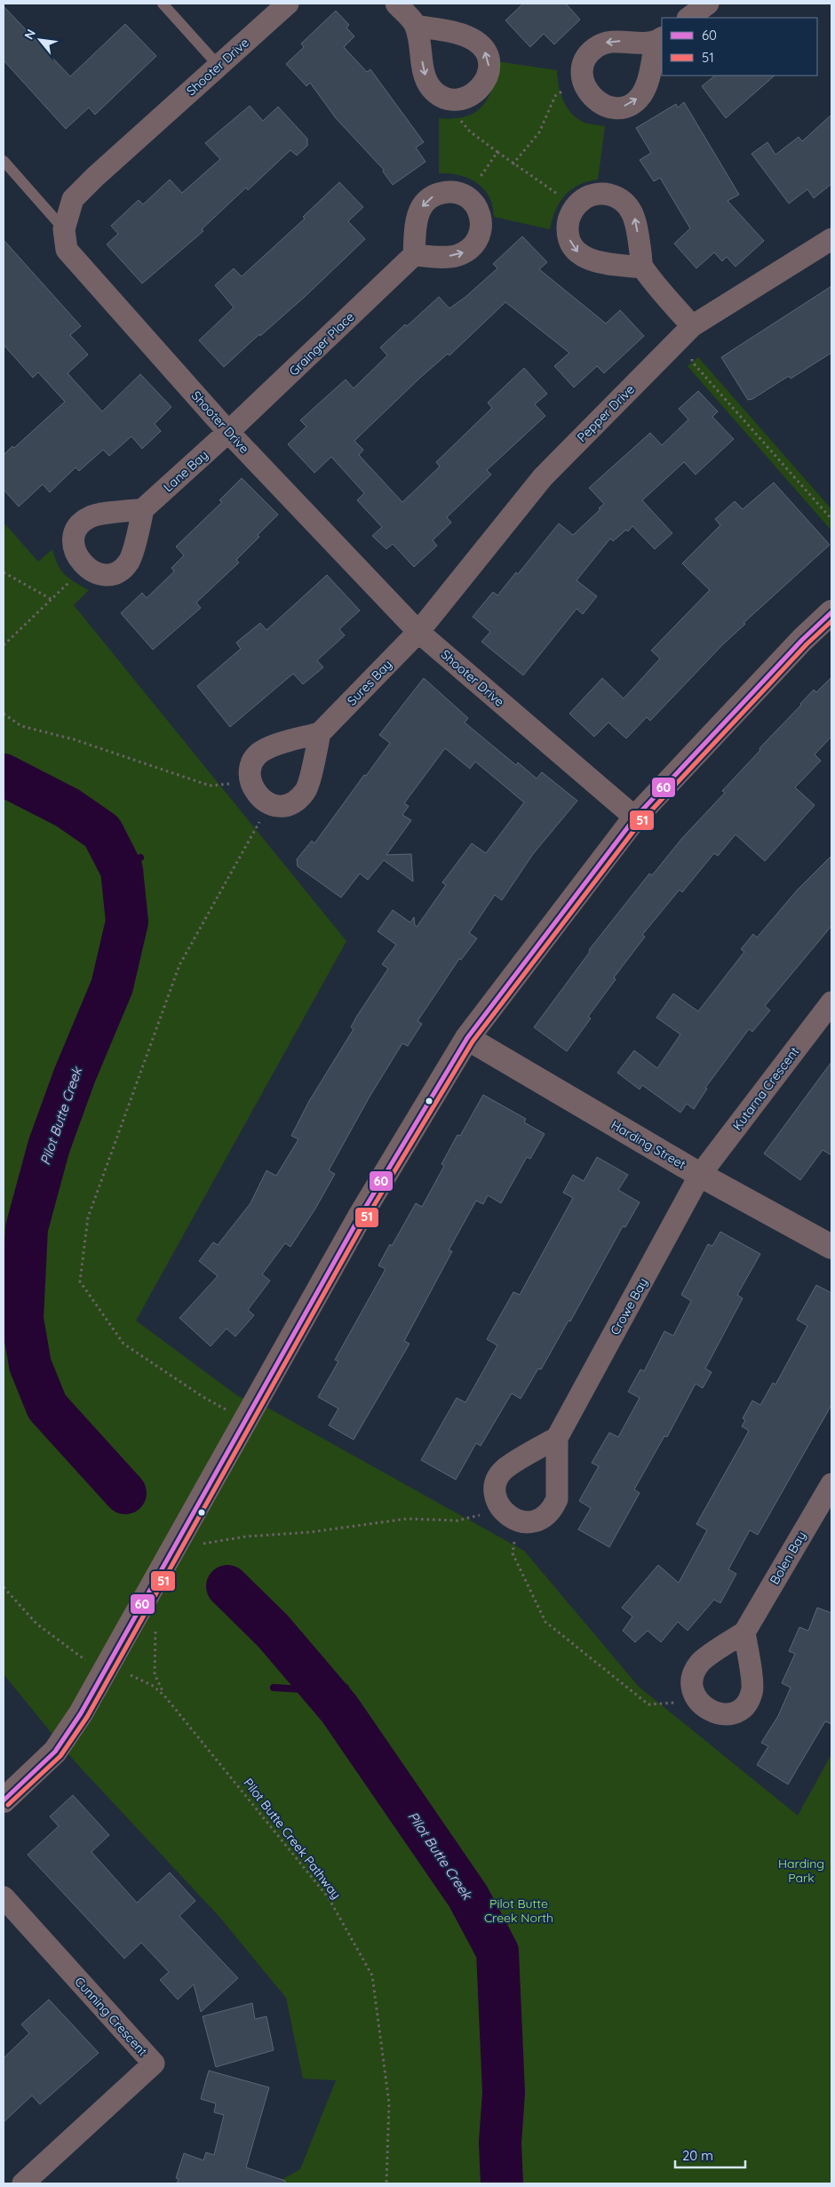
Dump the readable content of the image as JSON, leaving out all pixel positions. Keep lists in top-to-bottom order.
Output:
{
  "streets": {
    "street": [
      "Shooter Drive",
      "Grainger Place",
      "Pepper Drive",
      "Lane Bay",
      "Sures Bay",
      "Kutarna Crescent",
      "Harding Street",
      "Crowe Bay",
      "Bolen Bay",
      "Cunning Crescent"
    ],
    "path": ["Pilot Butte Creek Pathway"]
  },
  "crossings": [
    ["Shooter Drive", "Grainger Place"],
    ["Shooter Drive", "Pepper Drive"],
    ["Shooter Drive", "Lane Bay"],
    ["Shooter Drive", "Sures Bay"],
    ["Grainger Place", "Lane Bay"],
    ["Pepper Drive", "Sures Bay"],
    ["Kutarna Crescent", "Harding Street"],
    ["Kutarna Crescent", "Crowe Bay"],
    ["Harding Street", "Crowe Bay"]
  ],
  "water": ["Pilot Butte Creek"],
  "parks": ["Harding Park", "Pilot Butte Creek North"],
  "lines": ["transit line 60", "transit line 51"],
  "legend": ["60", "51"],
  "scale_bar": "20 m",
  "north": "top left"
}
